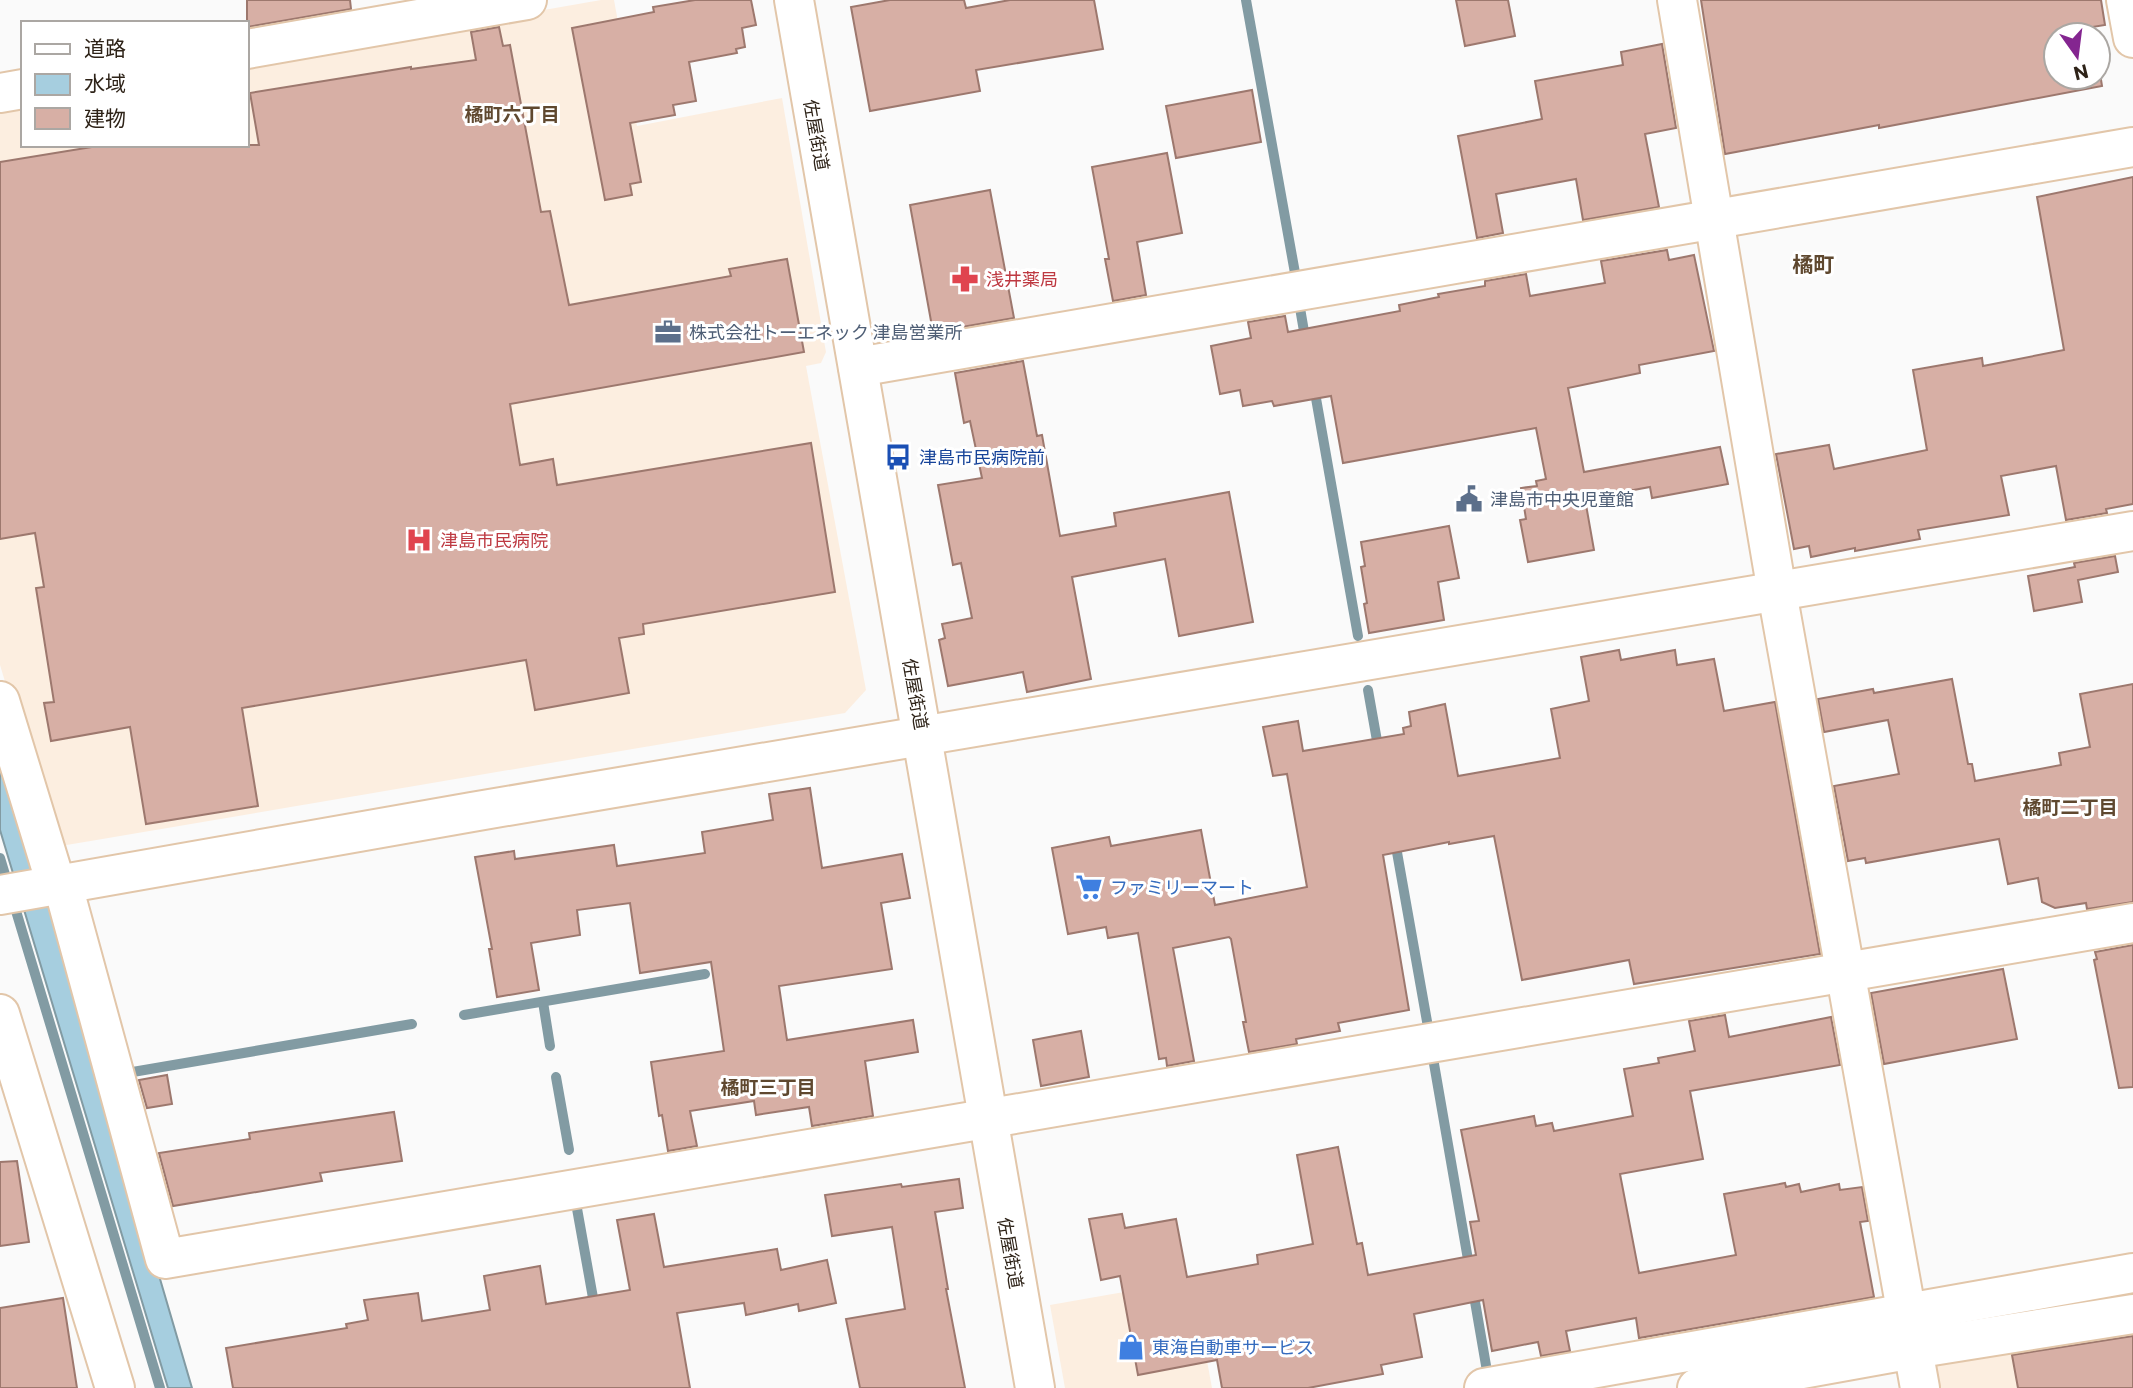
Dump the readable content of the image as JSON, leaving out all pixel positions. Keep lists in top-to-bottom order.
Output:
{
  "streets": {
    "street": ["佐屋街道"]
  },
  "districts": [
    "橘町六丁目",
    "橘町",
    "橘町二丁目",
    "橘町三丁目"
  ],
  "places": {
    "pharmacy": ["浅井薬局"],
    "office": ["株式会社トーエネック 津島営業所"],
    "bus stop": ["津島市民病院前"],
    "public building": ["津島市中央児童館"],
    "hospital": ["津島市民病院"],
    "supermarket": ["ファミリーマート"],
    "shop": ["東海自動車サービス"]
  },
  "legend": ["道路", "水域", "建物"],
  "north": "bottom"
}
